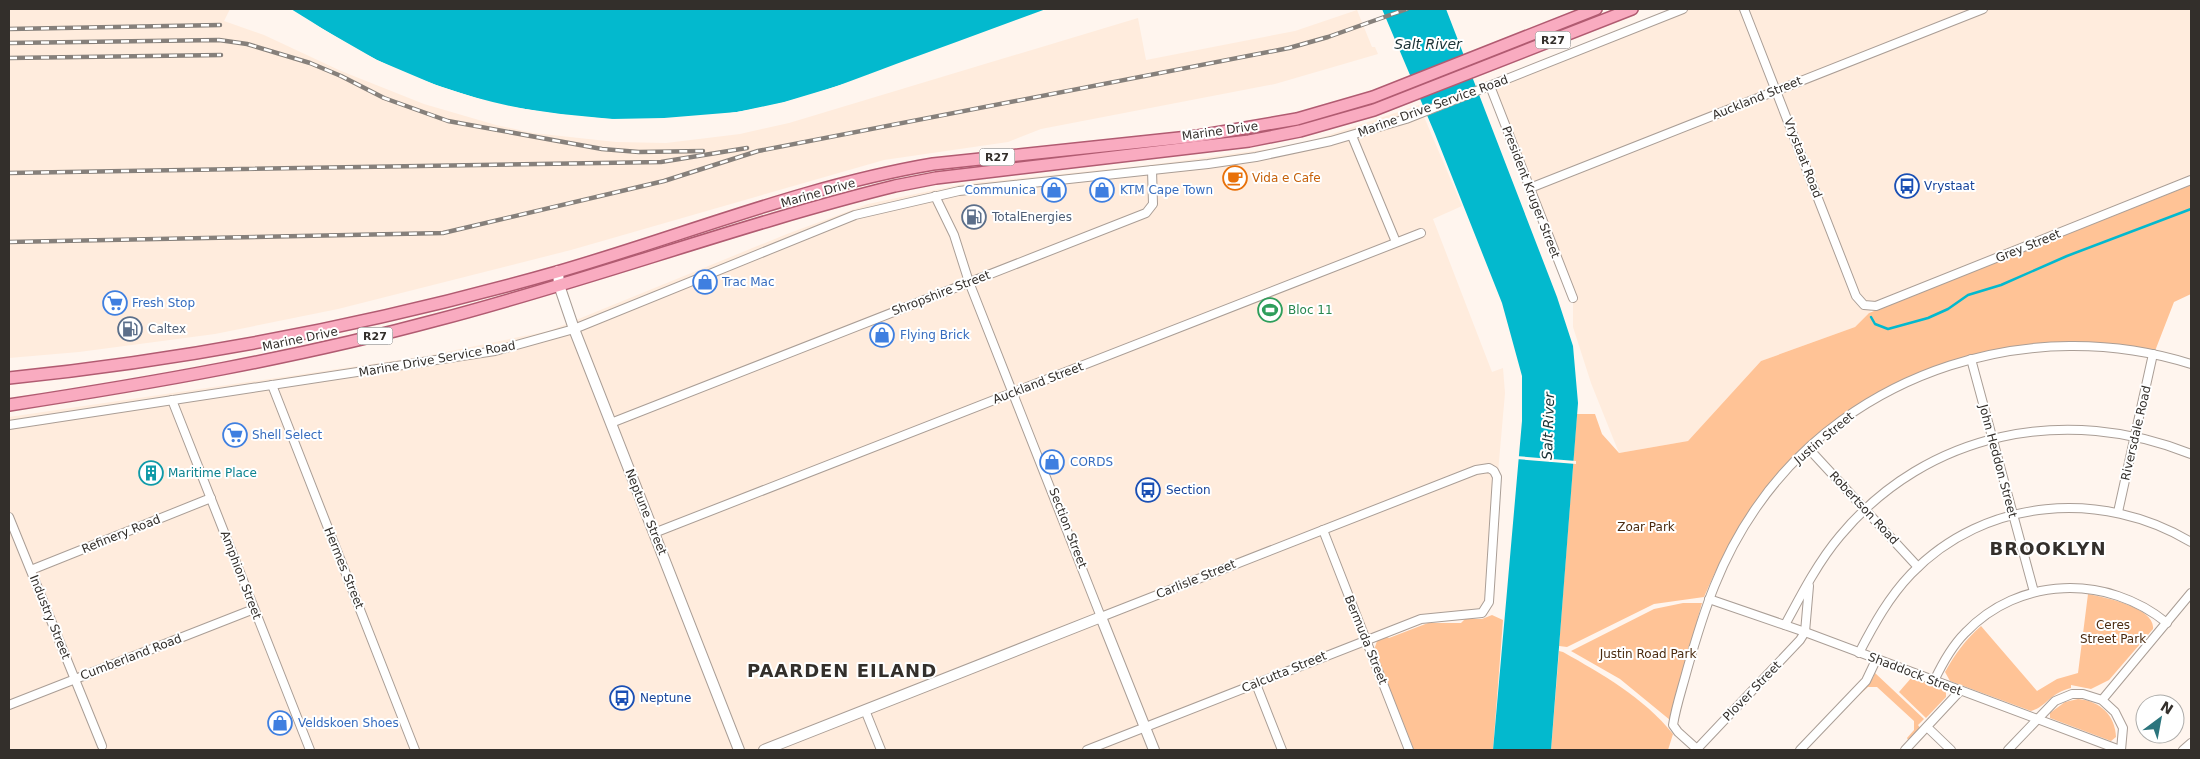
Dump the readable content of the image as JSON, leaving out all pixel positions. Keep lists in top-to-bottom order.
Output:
{
  "streets": {
    "main road": ["R27", "Marine Drive"],
    "street": [
      "Auckland Street",
      "Marine Drive Service Road",
      "Vrystaat Road",
      "President Kruger Street",
      "Grey Street",
      "Shropshire Street",
      "Riversdale Road",
      "Justin Street",
      "John Heddon Street",
      "Robertson Road",
      "Neptune Street",
      "Section Street",
      "Refinery Road",
      "Hermes Street",
      "Amphion Street",
      "Carlisle Street",
      "Industry Street",
      "Bermuda Street",
      "Cumberland Road",
      "Calcutta Street",
      "Shaddock Street",
      "Plover Street"
    ]
  },
  "crossings": [
    ["Auckland Street", "Vrystaat Road"],
    ["Auckland Street", "President Kruger Street"],
    ["Auckland Street", "Neptune Street"],
    ["Auckland Street", "Section Street"],
    ["Marine Drive Service Road", "President Kruger Street"],
    ["Marine Drive Service Road", "Shropshire Street"],
    ["Marine Drive Service Road", "Neptune Street"],
    ["Marine Drive Service Road", "Section Street"],
    ["Marine Drive Service Road", "Hermes Street"],
    ["Marine Drive Service Road", "Amphion Street"],
    ["Marine Drive", "Neptune Street"],
    ["Vrystaat Road", "Grey Street"],
    ["Shropshire Street", "Neptune Street"],
    ["Shropshire Street", "Section Street"],
    ["Riversdale Road", "Justin Street"],
    ["Justin Street", "John Heddon Street"],
    ["Justin Street", "Robertson Road"],
    ["Justin Street", "Shaddock Street"],
    ["Justin Street", "Plover Street"],
    ["Section Street", "Carlisle Street"],
    ["Section Street", "Calcutta Street"],
    ["Refinery Road", "Amphion Street"],
    ["Refinery Road", "Industry Street"],
    ["Amphion Street", "Cumberland Road"],
    ["Carlisle Street", "Bermuda Street"],
    ["Carlisle Street", "Calcutta Street"],
    ["Industry Street", "Cumberland Road"],
    ["Bermuda Street", "Calcutta Street"],
    ["Shaddock Street", "Plover Street"]
  ],
  "districts": ["BROOKLYN", "PAARDEN EILAND"],
  "water": ["Salt River"],
  "parks": ["Zoar Park", "Ceres Street Park", "Justin Road Park"],
  "places": {
    "cafe": ["Vida e Cafe"],
    "bus stop": ["Vrystaat", "Section", "Neptune"],
    "shop": [
      "Communica",
      "KTM Cape Town",
      "Trac Mac",
      "Flying Brick",
      "CORDS",
      "Veldskoen Shoes"
    ],
    "fuel station": ["TotalEnergies", "Caltex"],
    "supermarket": ["Fresh Stop", "Shell Select"],
    "sports": ["Bloc 11"],
    "building": ["Maritime Place"]
  },
  "north": "top right"
}
